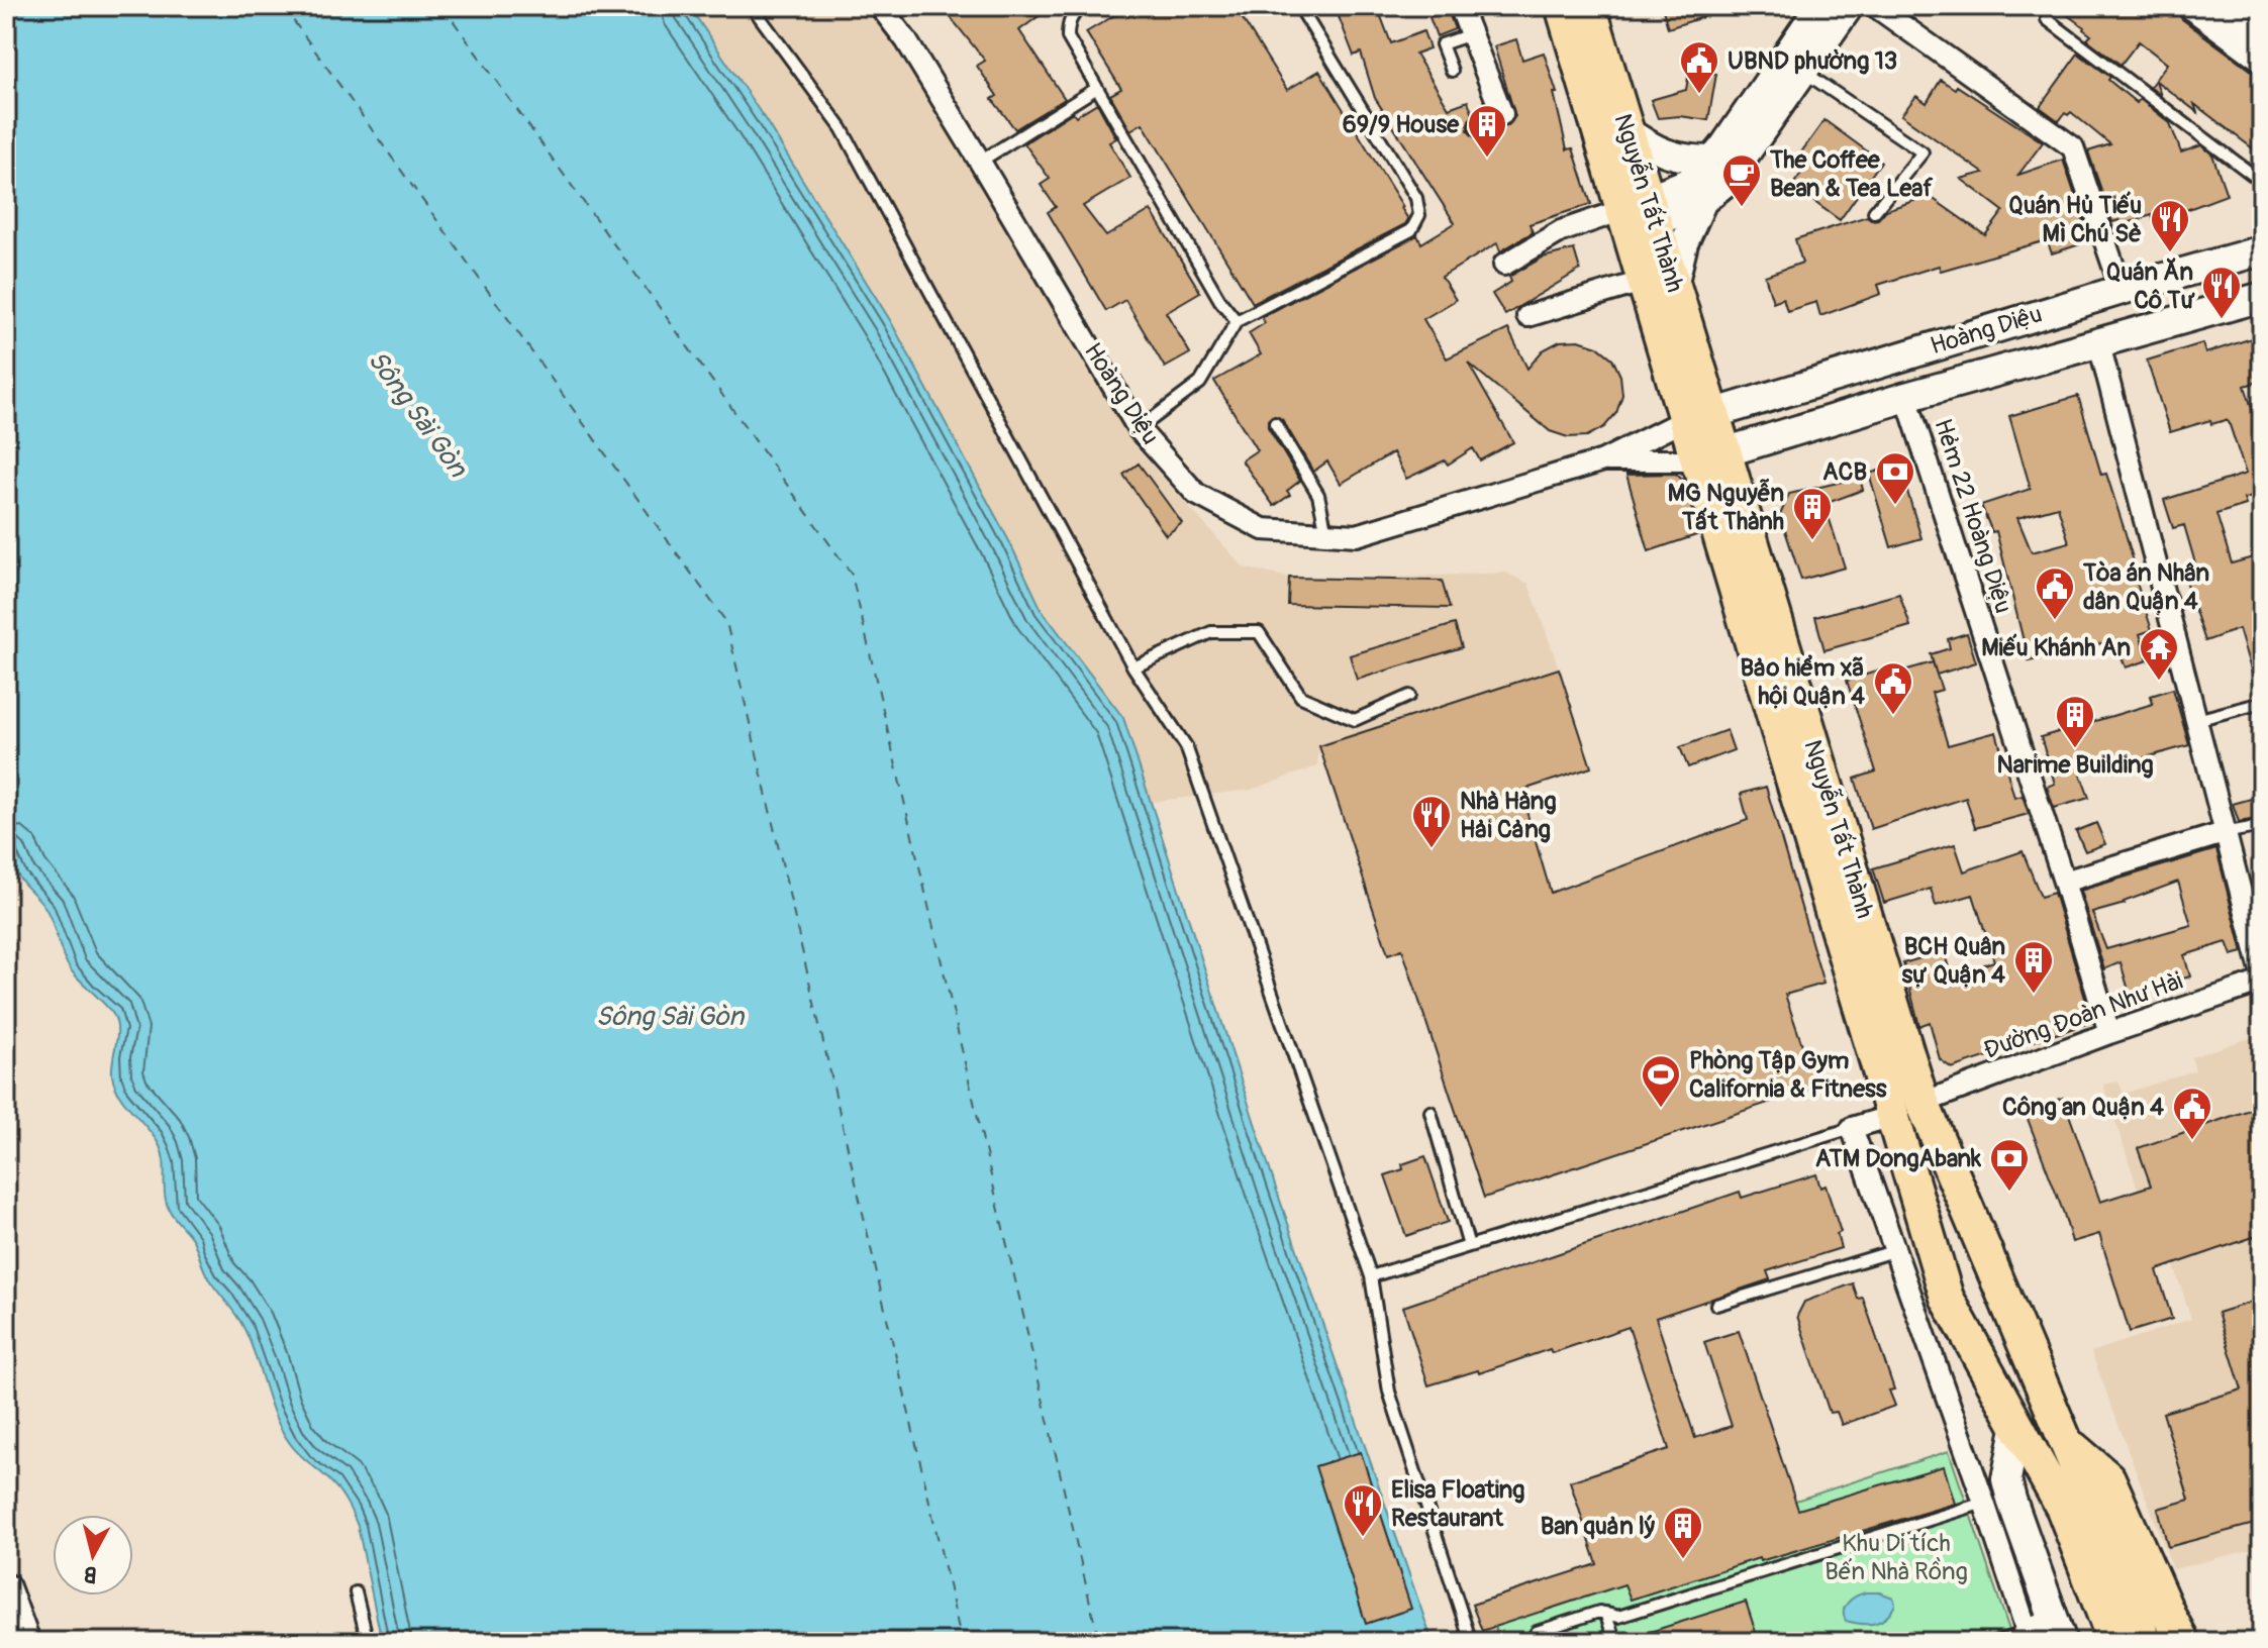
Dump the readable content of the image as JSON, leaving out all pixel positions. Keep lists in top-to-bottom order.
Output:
{
  "streets": {
    "main road": ["Nguyễn Tất Thành", "Hoàng Diệu"],
    "street": ["Hẻm 22 Hoàng Diệu", "Đường Đoàn Như Hài"]
  },
  "crossings": [
    ["Nguyễn Tất Thành", "Hoàng Diệu"],
    ["Nguyễn Tất Thành", "Đường Đoàn Như Hài"],
    ["Hoàng Diệu", "Hẻm 22 Hoàng Diệu"],
    ["Hẻm 22 Hoàng Diệu", "Đường Đoàn Như Hài"]
  ],
  "water": ["Sông Sài Gòn"],
  "parks": ["Khu Di tích Bến Nhà Rồng"],
  "places": {
    "public building": [
      "UBND phường 13",
      "Tòa án Nhân dân Quận 4",
      "Bảo hiểm xã hội Quận 4",
      "Công an Quận 4"
    ],
    "building": [
      "69/9 House",
      "MG Nguyễn Tất Thành",
      "Narime Building",
      "BCH Quân sự Quận 4",
      "Ban quản lý"
    ],
    "cafe": ["The Coffee Bean & Tea Leaf"],
    "restaurant": [
      "Quán Hủ Tiếu Mì Chú Sè",
      "Quán Ăn Cô Tư",
      "Nhà Hàng Hải Cảng",
      "Elisa Floating Restaurant"
    ],
    "bank": ["ACB", "ATM DongAbank"],
    "temple": ["Miếu Khánh An"],
    "sports": ["Phòng Tập Gym California & Fitness"]
  },
  "north": "bottom"
}
